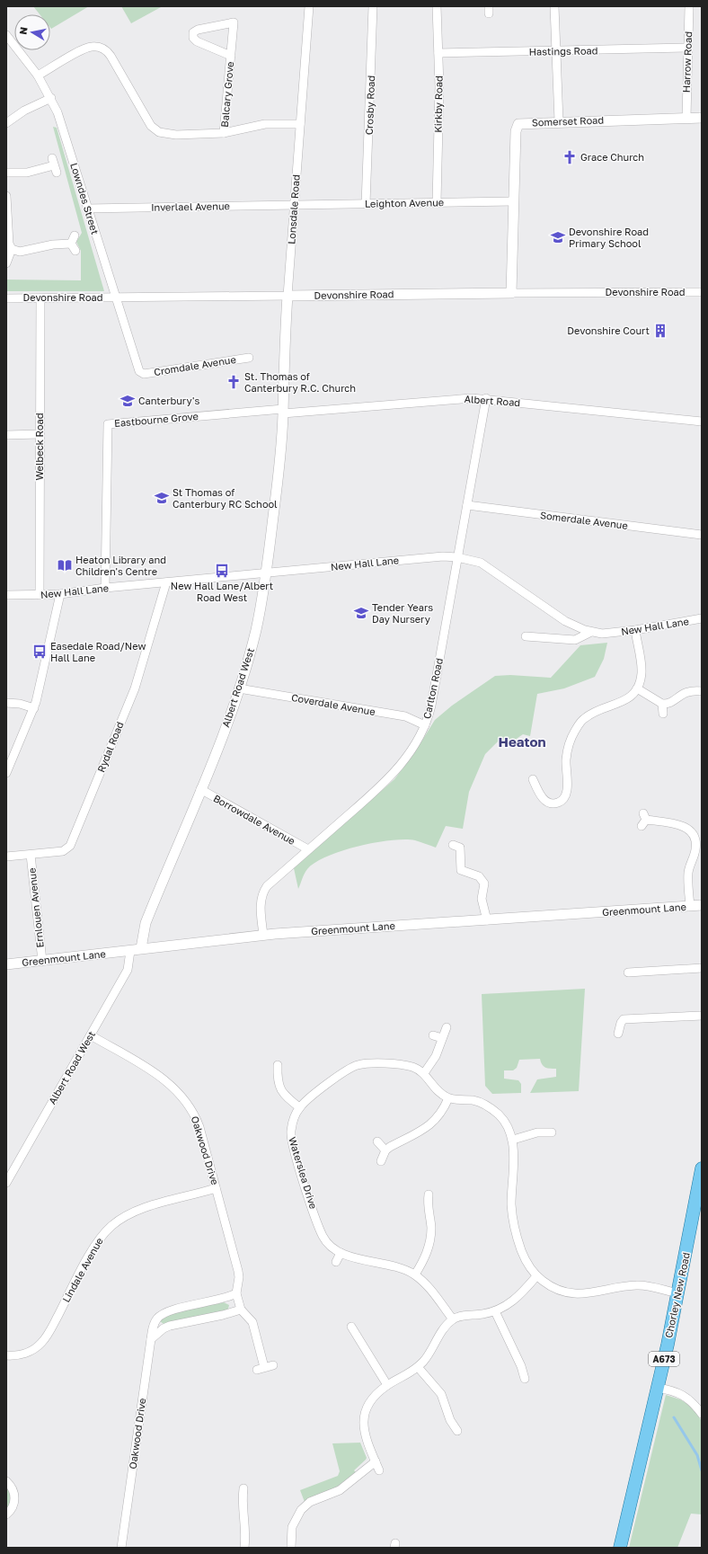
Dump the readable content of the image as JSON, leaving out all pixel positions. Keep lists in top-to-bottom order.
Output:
{
  "streets": {
    "main road": ["Chorley New Road", "A673"],
    "street": [
      "Hastings Road",
      "Harrow Road",
      "Balcary Grove",
      "Kirkby Road",
      "Crosby Road",
      "Somerset Road",
      "Lowndes Street",
      "Leighton Avenue",
      "Inverlael Avenue",
      "Lonsdale Road",
      "Devonshire Road",
      "Cromdale Avenue",
      "Albert Road",
      "Eastbourne Grove",
      "Welbeck Road",
      "Somerdale Avenue",
      "New Hall Lane",
      "Albert Road West",
      "Carlton Road",
      "Coverdale Avenue",
      "Rydal Road",
      "Borrowdale Avenue",
      "Ernlouen Avenue",
      "Greenmount Lane",
      "Oakwood Drive",
      "Waterslea Drive",
      "Lindale Avenue"
    ]
  },
  "crossings": [
    ["Hastings Road", "Harrow Road"],
    ["Hastings Road", "Kirkby Road"],
    ["Harrow Road", "Somerset Road"],
    ["Kirkby Road", "Leighton Avenue"],
    ["Crosby Road", "Leighton Avenue"],
    ["Somerset Road", "Leighton Avenue"],
    ["Somerset Road", "Devonshire Road"],
    ["Lowndes Street", "Inverlael Avenue"],
    ["Lowndes Street", "Devonshire Road"],
    ["Lowndes Street", "Cromdale Avenue"],
    ["Leighton Avenue", "Inverlael Avenue"],
    ["Leighton Avenue", "Lonsdale Road"],
    ["Inverlael Avenue", "Lonsdale Road"],
    ["Lonsdale Road", "Devonshire Road"],
    ["Lonsdale Road", "Albert Road"],
    ["Lonsdale Road", "Eastbourne Grove"],
    ["Lonsdale Road", "Albert Road West"],
    ["Devonshire Road", "Welbeck Road"],
    ["Albert Road", "Eastbourne Grove"],
    ["Albert Road", "Albert Road West"],
    ["Albert Road", "Carlton Road"],
    ["Eastbourne Grove", "New Hall Lane"],
    ["Eastbourne Grove", "Albert Road West"],
    ["Welbeck Road", "New Hall Lane"],
    ["Somerdale Avenue", "Carlton Road"],
    ["New Hall Lane", "Albert Road West"],
    ["New Hall Lane", "Carlton Road"],
    ["New Hall Lane", "Rydal Road"],
    ["Albert Road West", "Coverdale Avenue"],
    ["Albert Road West", "Borrowdale Avenue"],
    ["Albert Road West", "Greenmount Lane"],
    ["Albert Road West", "Oakwood Drive"],
    ["Carlton Road", "Coverdale Avenue"],
    ["Carlton Road", "Borrowdale Avenue"],
    ["Carlton Road", "Greenmount Lane"],
    ["Rydal Road", "Ernlouen Avenue"],
    ["Ernlouen Avenue", "Greenmount Lane"],
    ["Oakwood Drive", "Lindale Avenue"]
  ],
  "districts": ["Heaton"],
  "places": {
    "church": ["Grace Church", "St. Thomas of Canterbury R.C. Church"],
    "school or university": [
      "Devonshire Road Primary School",
      "Canterbury's",
      "St Thomas of Canterbury RC School",
      "Tender Years Day Nursery"
    ],
    "building": ["Devonshire Court"],
    "library": ["Heaton Library and Children's Centre"],
    "bus stop": ["New Hall Lane/Albert Road West", "Easedale Road/New Hall Lane"]
  },
  "north": "left"
}
